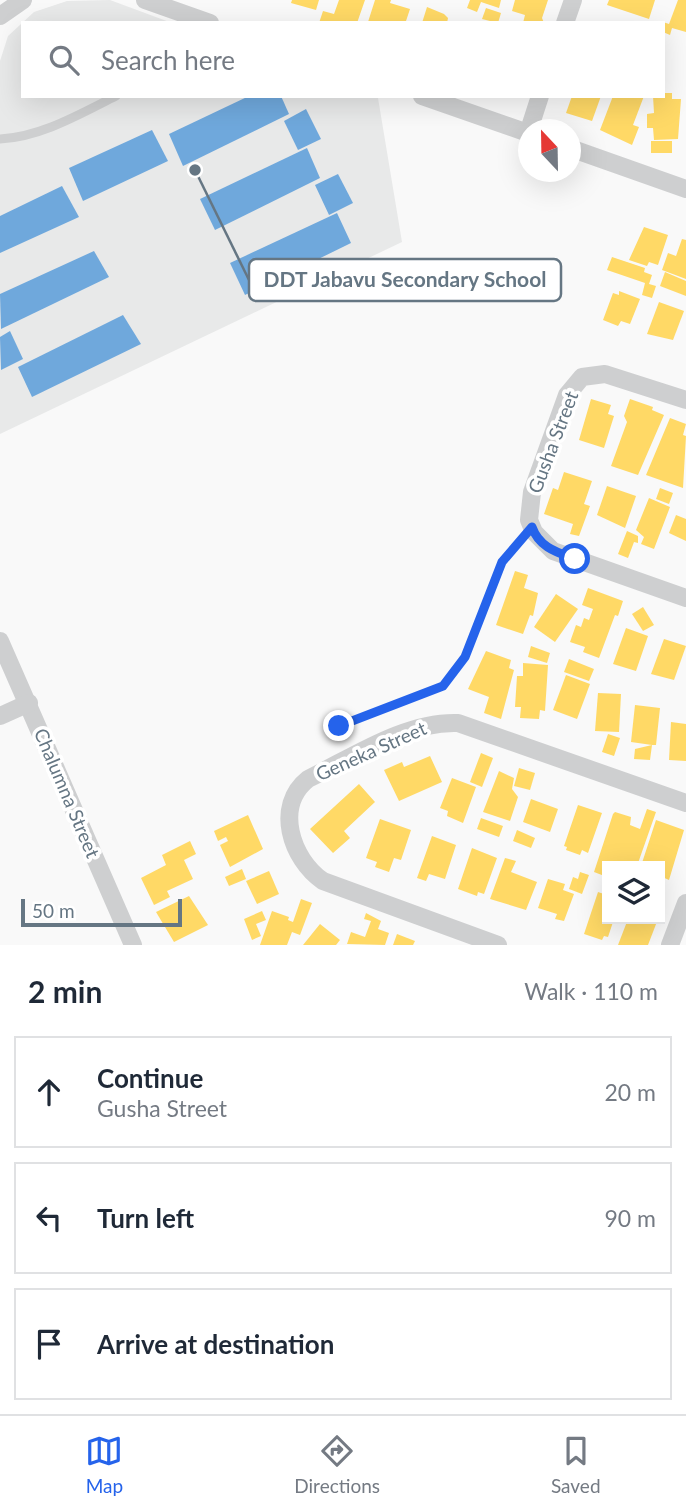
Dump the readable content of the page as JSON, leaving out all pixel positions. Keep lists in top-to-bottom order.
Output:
{
  "streets": {
    "street": ["Gusha Street", "Geneka Street", "Chalumna Street"]
  },
  "places": ["DDT Jabavu Secondary School"],
  "scale_bar": "50 m",
  "north": "top",
  "page": {
    "search": "Search here",
    "scale": "50 m",
    "heading": ["2 min", "Walk · 110 m"],
    "list": [
      ["Continue", "Gusha Street", "20 m"],
      ["Turn left", "90 m"],
      "Arrive at destination"
    ],
    "nav": ["Map", "Directions", "Saved"]
  }
}
